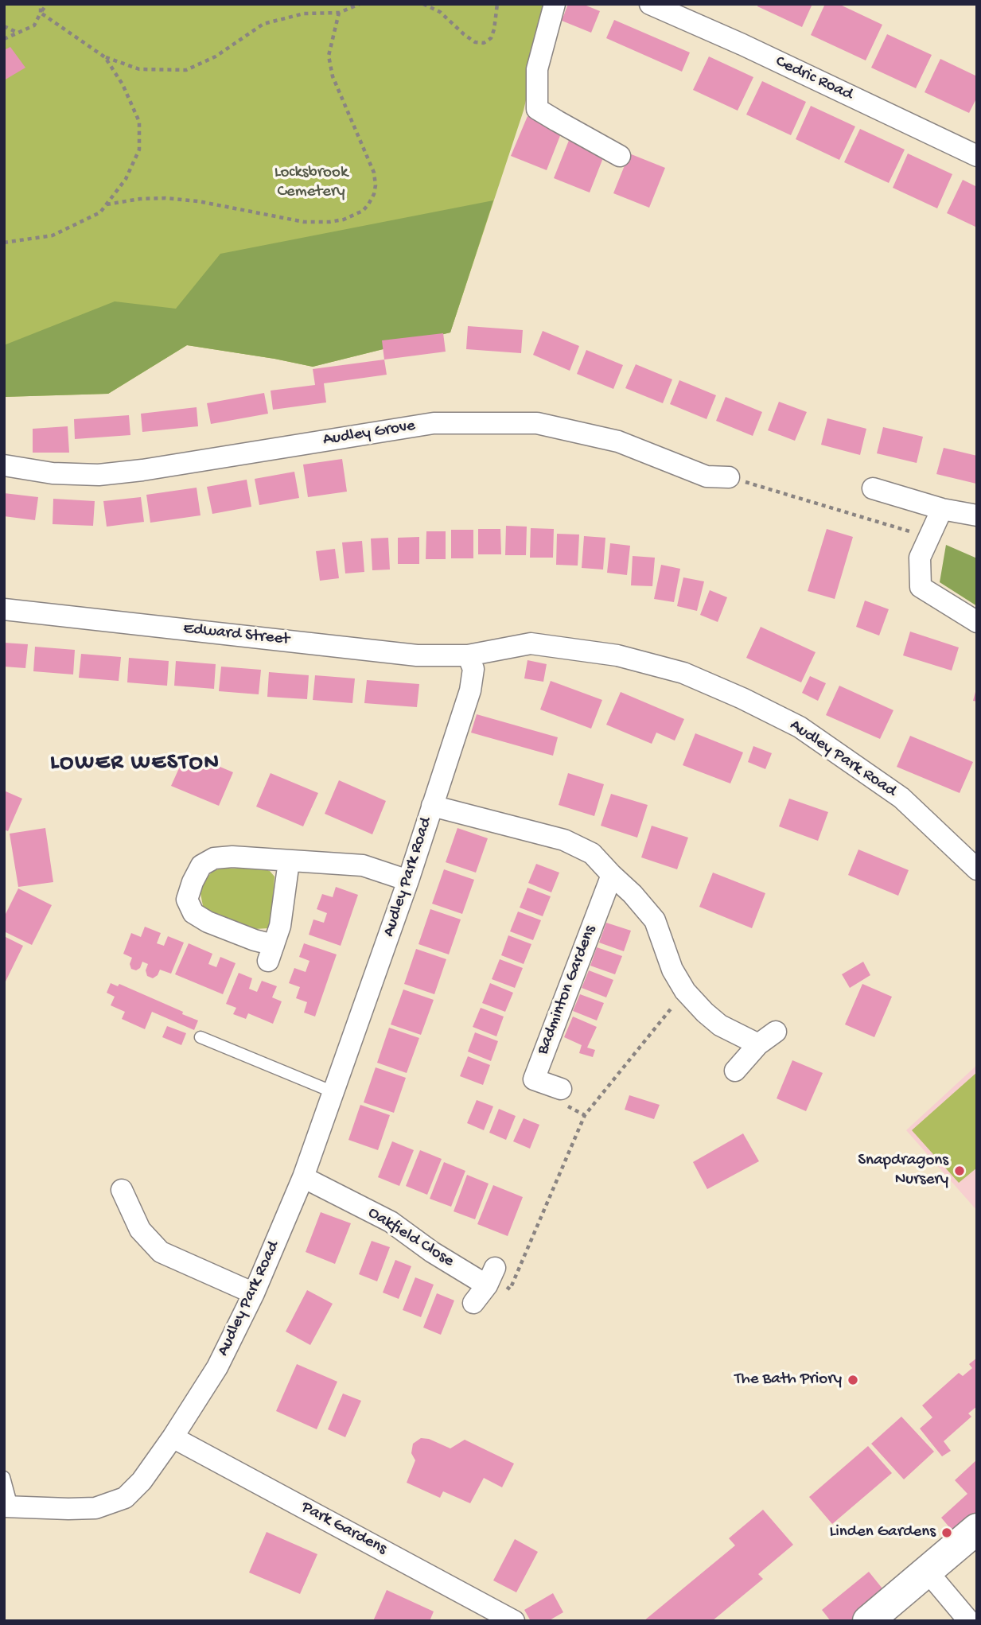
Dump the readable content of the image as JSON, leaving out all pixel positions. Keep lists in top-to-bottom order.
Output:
{
  "streets": {
    "street": [
      "Cedric Road",
      "Audley Grove",
      "Edward Street",
      "Audley Park Road",
      "Badminton Gardens",
      "Oakfield Close",
      "Park Gardens"
    ]
  },
  "crossings": [
    ["Edward Street", "Audley Park Road"],
    ["Audley Park Road", "Oakfield Close"],
    ["Audley Park Road", "Park Gardens"]
  ],
  "districts": ["LOWER WESTON"],
  "parks": ["Locksbrook Cemetery"],
  "places": ["Snapdragons Nursery", "The Bath Priory", "Linden Gardens"]
}
